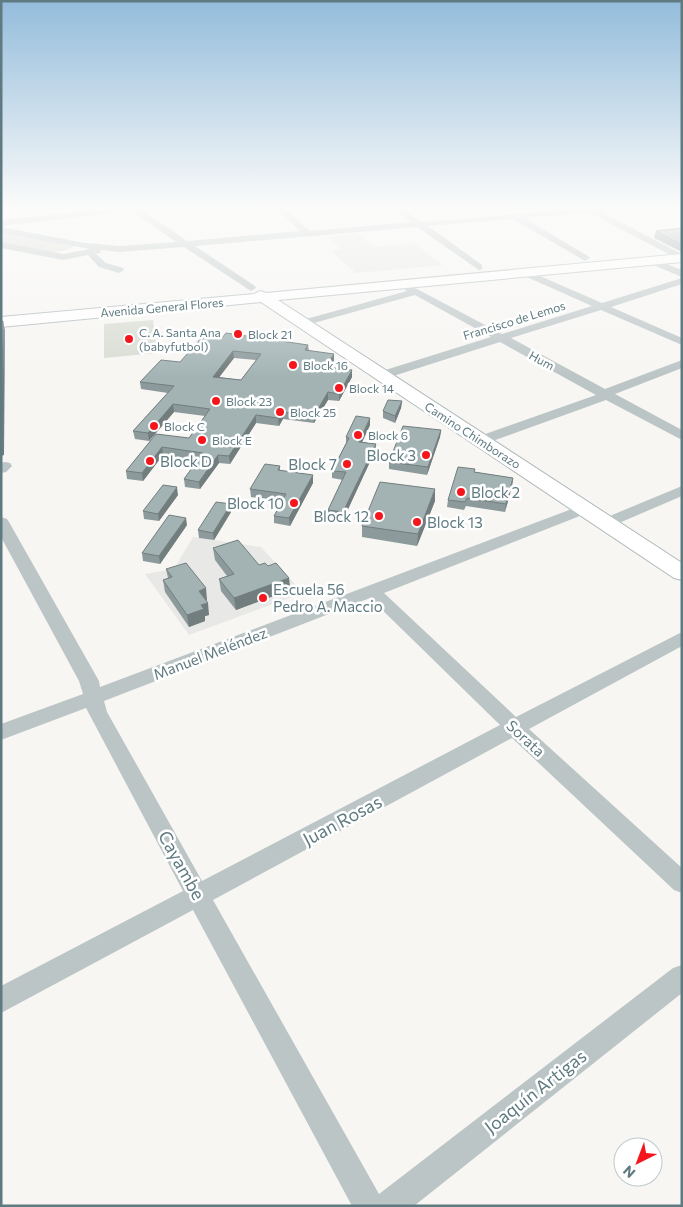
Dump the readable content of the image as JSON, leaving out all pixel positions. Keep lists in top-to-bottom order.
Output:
{
  "streets": {
    "main road": ["Avenida General Flores", "Camino Chimborazo"],
    "street": [
      "Francisco de Lemos",
      "Hum",
      "Manuel Meléndez",
      "Sorata",
      "Juan Rosas",
      "Cayambe",
      "Joaquín Artigas"
    ]
  },
  "crossings": [
    ["Avenida General Flores", "Hum"],
    ["Avenida General Flores", "Camino Chimborazo"],
    ["Francisco de Lemos", "Hum"],
    ["Francisco de Lemos", "Camino Chimborazo"],
    ["Camino Chimborazo", "Manuel Meléndez"],
    ["Manuel Meléndez", "Sorata"],
    ["Manuel Meléndez", "Cayambe"],
    ["Sorata", "Juan Rosas"],
    ["Juan Rosas", "Cayambe"]
  ],
  "places": [
    "Block 21",
    "C. A. Santa Ana (babyfutbol)",
    "Block 16",
    "Block 14",
    "Block 23",
    "Block 25",
    "Block C",
    "Block 6",
    "Block E",
    "Block 3",
    "Block D",
    "Block 7",
    "Block 2",
    "Block 10",
    "Block 12",
    "Block 13",
    "Escuela 56 Pedro A. Maccio"
  ],
  "north": "bottom left"
}
